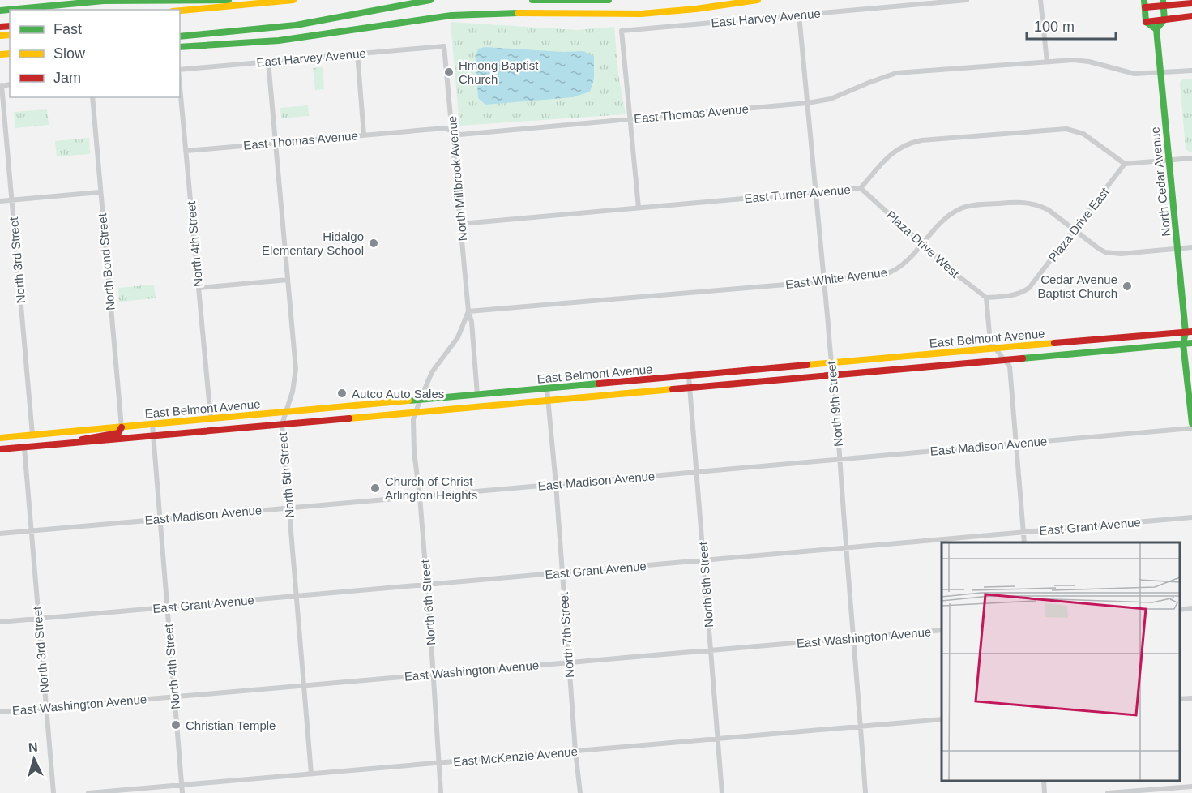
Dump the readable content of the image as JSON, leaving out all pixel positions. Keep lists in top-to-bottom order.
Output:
{
  "streets": {
    "main road": ["North Cedar Avenue", "East Belmont Avenue"],
    "street": [
      "East Harvey Avenue",
      "East Thomas Avenue",
      "North Millbrook Avenue",
      "East Turner Avenue",
      "Plaza Drive East",
      "North 4th Street",
      "Plaza Drive West",
      "North 3rd Street",
      "North Bond Street",
      "East White Avenue",
      "North 9th Street",
      "East Madison Avenue",
      "North 5th Street",
      "East Grant Avenue",
      "North 8th Street",
      "North 6th Street",
      "North 7th Street",
      "East Washington Avenue",
      "East McKenzie Avenue"
    ]
  },
  "crossings": [
    ["East Harvey Avenue", "East Thomas Avenue"],
    ["East Harvey Avenue", "North Millbrook Avenue"],
    ["East Harvey Avenue", "North 9th Street"],
    ["East Harvey Avenue", "North 5th Street"],
    ["East Thomas Avenue", "North Millbrook Avenue"],
    ["East Thomas Avenue", "North Cedar Avenue"],
    ["East Thomas Avenue", "North 4th Street"],
    ["East Thomas Avenue", "North 9th Street"],
    ["East Thomas Avenue", "North 5th Street"],
    ["North Millbrook Avenue", "East Turner Avenue"],
    ["North Millbrook Avenue", "East White Avenue"],
    ["North Millbrook Avenue", "East Belmont Avenue"],
    ["North Millbrook Avenue", "North 6th Street"],
    ["North Cedar Avenue", "East White Avenue"],
    ["North Cedar Avenue", "East Belmont Avenue"],
    ["East Turner Avenue", "Plaza Drive East"],
    ["East Turner Avenue", "Plaza Drive West"],
    ["East Turner Avenue", "North 9th Street"],
    ["Plaza Drive East", "Plaza Drive West"],
    ["Plaza Drive East", "East White Avenue"],
    ["North 4th Street", "East Belmont Avenue"],
    ["North 4th Street", "East Madison Avenue"],
    ["North 4th Street", "East Grant Avenue"],
    ["North 4th Street", "East Washington Avenue"],
    ["North 4th Street", "East McKenzie Avenue"],
    ["Plaza Drive West", "East White Avenue"],
    ["North 3rd Street", "East Belmont Avenue"],
    ["North 3rd Street", "East Madison Avenue"],
    ["North 3rd Street", "East Grant Avenue"],
    ["North 3rd Street", "East Washington Avenue"],
    ["North Bond Street", "East Belmont Avenue"],
    ["East White Avenue", "North 9th Street"],
    ["East Belmont Avenue", "North 9th Street"],
    ["East Belmont Avenue", "North 5th Street"],
    ["East Belmont Avenue", "North 8th Street"],
    ["East Belmont Avenue", "North 6th Street"],
    ["East Belmont Avenue", "North 7th Street"],
    ["North 9th Street", "East Madison Avenue"],
    ["North 9th Street", "East Grant Avenue"],
    ["North 9th Street", "East Washington Avenue"],
    ["North 9th Street", "East McKenzie Avenue"],
    ["East Madison Avenue", "North 5th Street"],
    ["East Madison Avenue", "North 8th Street"],
    ["East Madison Avenue", "North 6th Street"],
    ["East Madison Avenue", "North 7th Street"],
    ["North 5th Street", "East Grant Avenue"],
    ["North 5th Street", "East Washington Avenue"],
    ["North 5th Street", "East McKenzie Avenue"],
    ["East Grant Avenue", "North 8th Street"],
    ["East Grant Avenue", "North 6th Street"],
    ["East Grant Avenue", "North 7th Street"],
    ["North 8th Street", "East Washington Avenue"],
    ["North 8th Street", "East McKenzie Avenue"],
    ["North 6th Street", "East Washington Avenue"],
    ["North 6th Street", "East McKenzie Avenue"],
    ["North 7th Street", "East Washington Avenue"],
    ["North 7th Street", "East McKenzie Avenue"]
  ],
  "places": [
    "Hmong Baptist Church",
    "Hidalgo Elementary School",
    "Cedar Avenue Baptist Church",
    "Autco Auto Sales",
    "Church of Christ Arlington Heights",
    "Christian Temple"
  ],
  "legend": ["Fast", "Slow", "Jam"],
  "scale_bar": "100 m",
  "north": "top"
}
